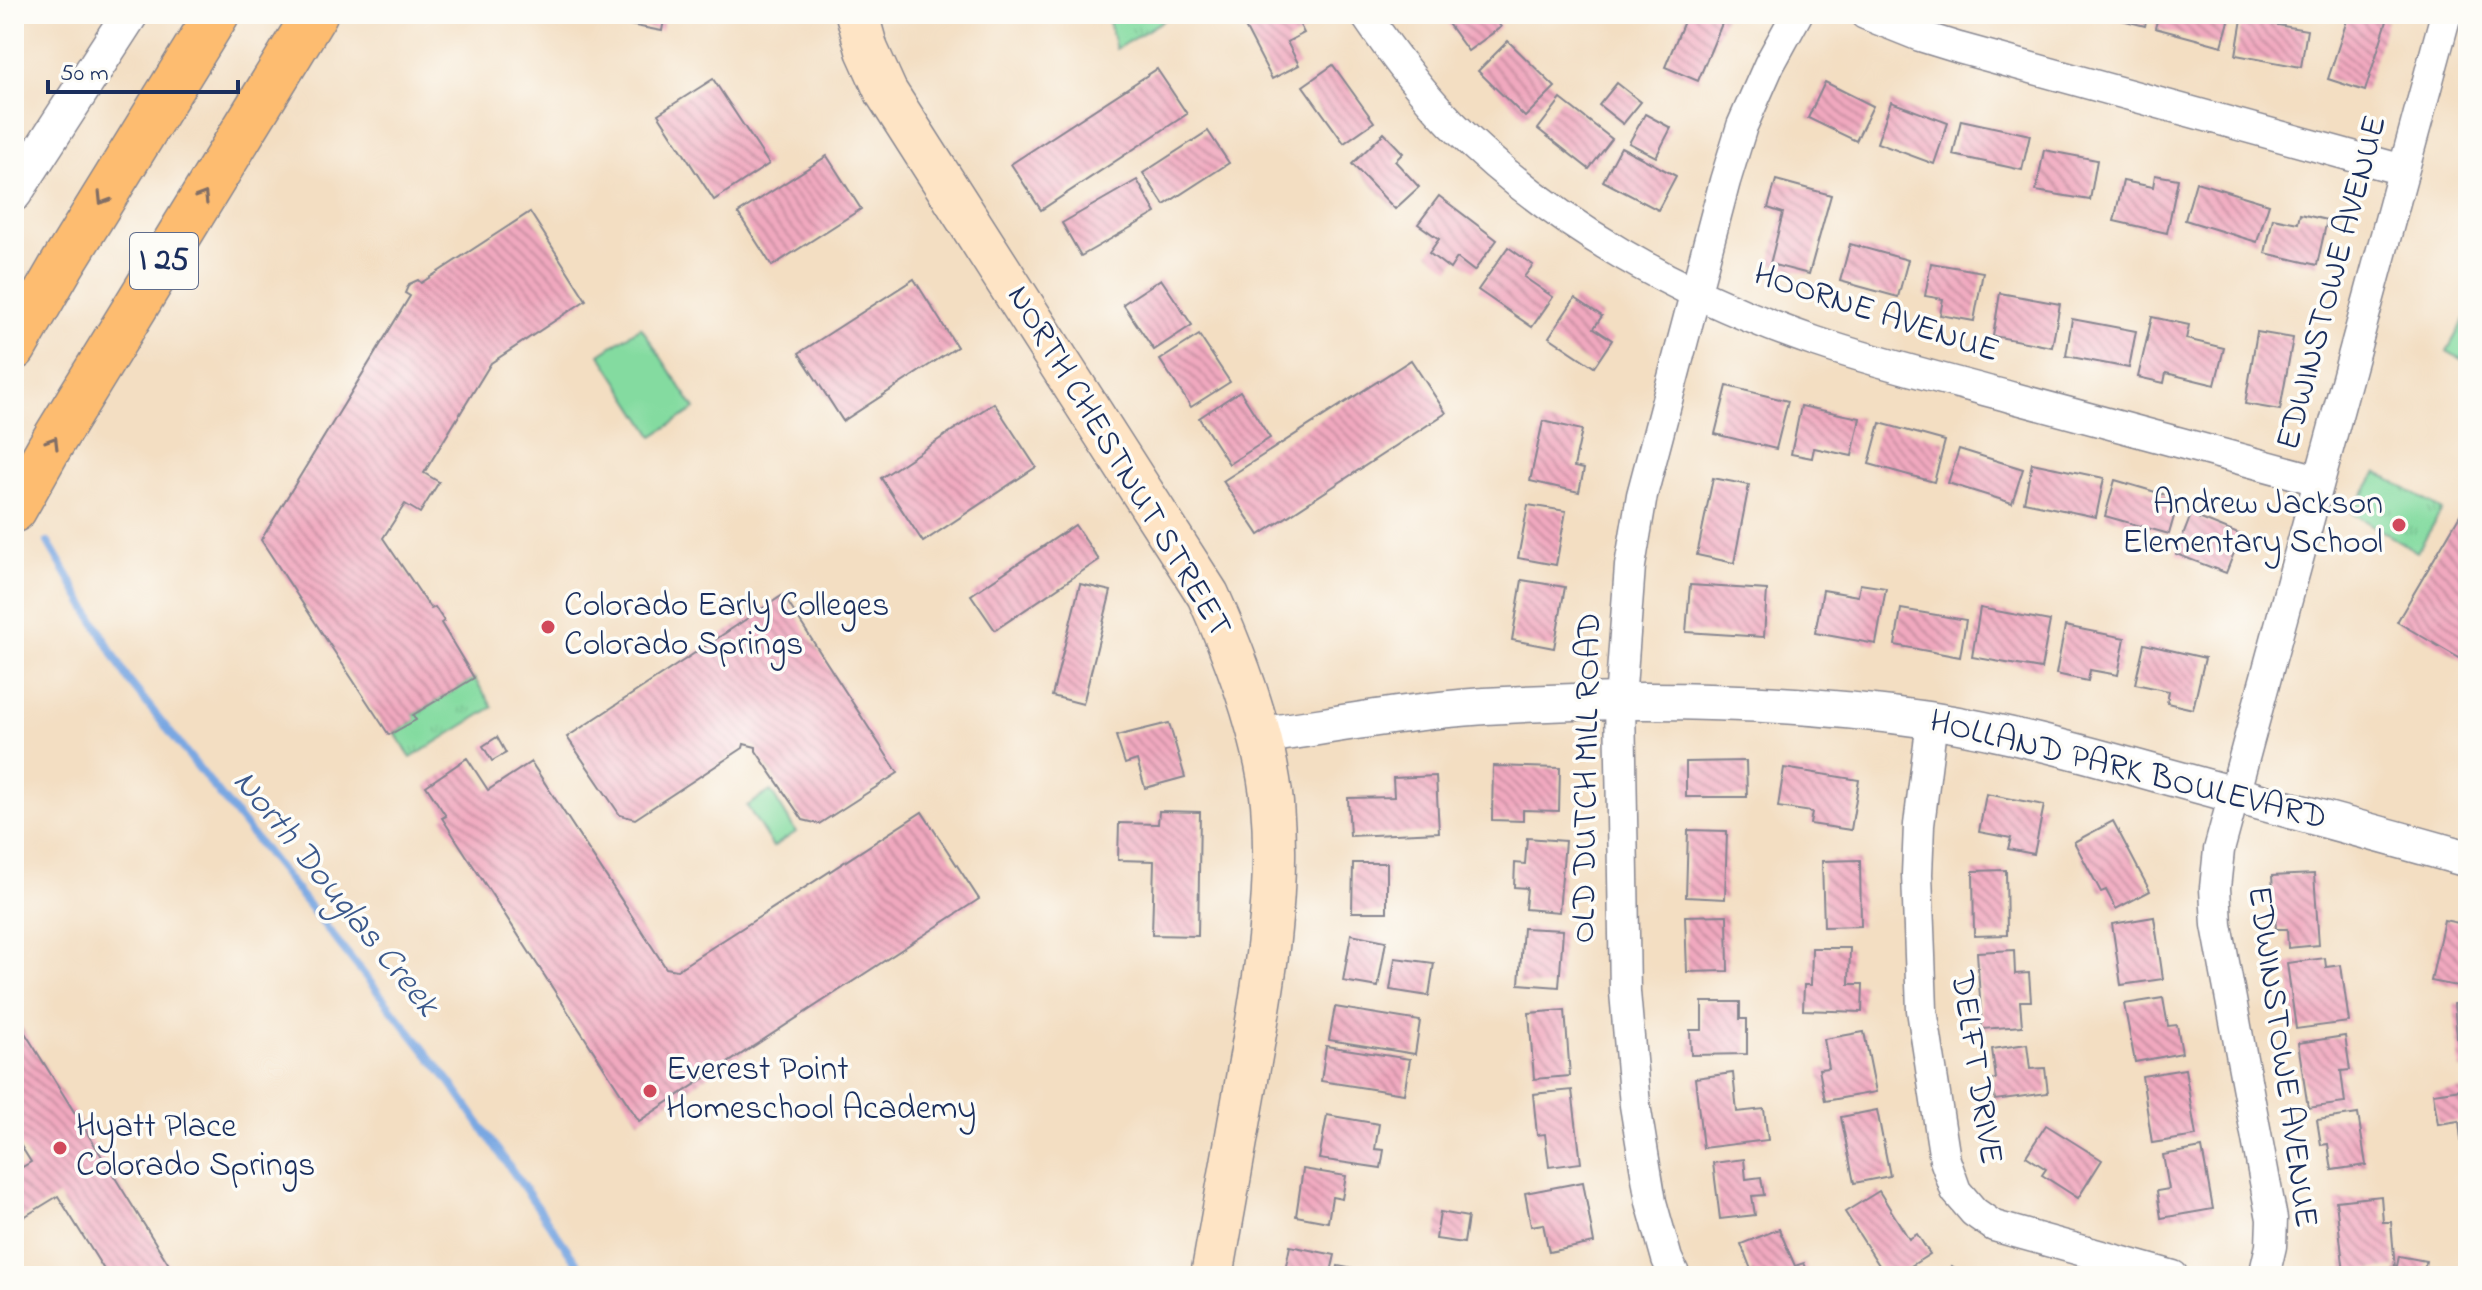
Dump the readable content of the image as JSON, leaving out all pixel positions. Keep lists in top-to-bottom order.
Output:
{
  "streets": {
    "highway": ["I 25"],
    "main road": ["NORTH CHESTNUT STREET"],
    "street": [
      "EDWINSTOWE AVENUE",
      "HOORNE AVENUE",
      "HOLLAND PARK BOULEVARD",
      "OLD DUTCH MILL ROAD",
      "DELFT DRIVE"
    ]
  },
  "crossings": [
    ["EDWINSTOWE AVENUE", "HOORNE AVENUE"],
    ["EDWINSTOWE AVENUE", "HOLLAND PARK BOULEVARD"],
    ["HOORNE AVENUE", "OLD DUTCH MILL ROAD"],
    ["NORTH CHESTNUT STREET", "HOLLAND PARK BOULEVARD"],
    ["HOLLAND PARK BOULEVARD", "OLD DUTCH MILL ROAD"],
    ["HOLLAND PARK BOULEVARD", "DELFT DRIVE"]
  ],
  "water": ["North Douglas Creek"],
  "places": [
    "Andrew Jackson Elementary School",
    "Colorado Early Colleges Colorado Springs",
    "Everest Point Homeschool Academy",
    "Hyatt Place Colorado Springs"
  ],
  "scale_bar": "50 m"
}
